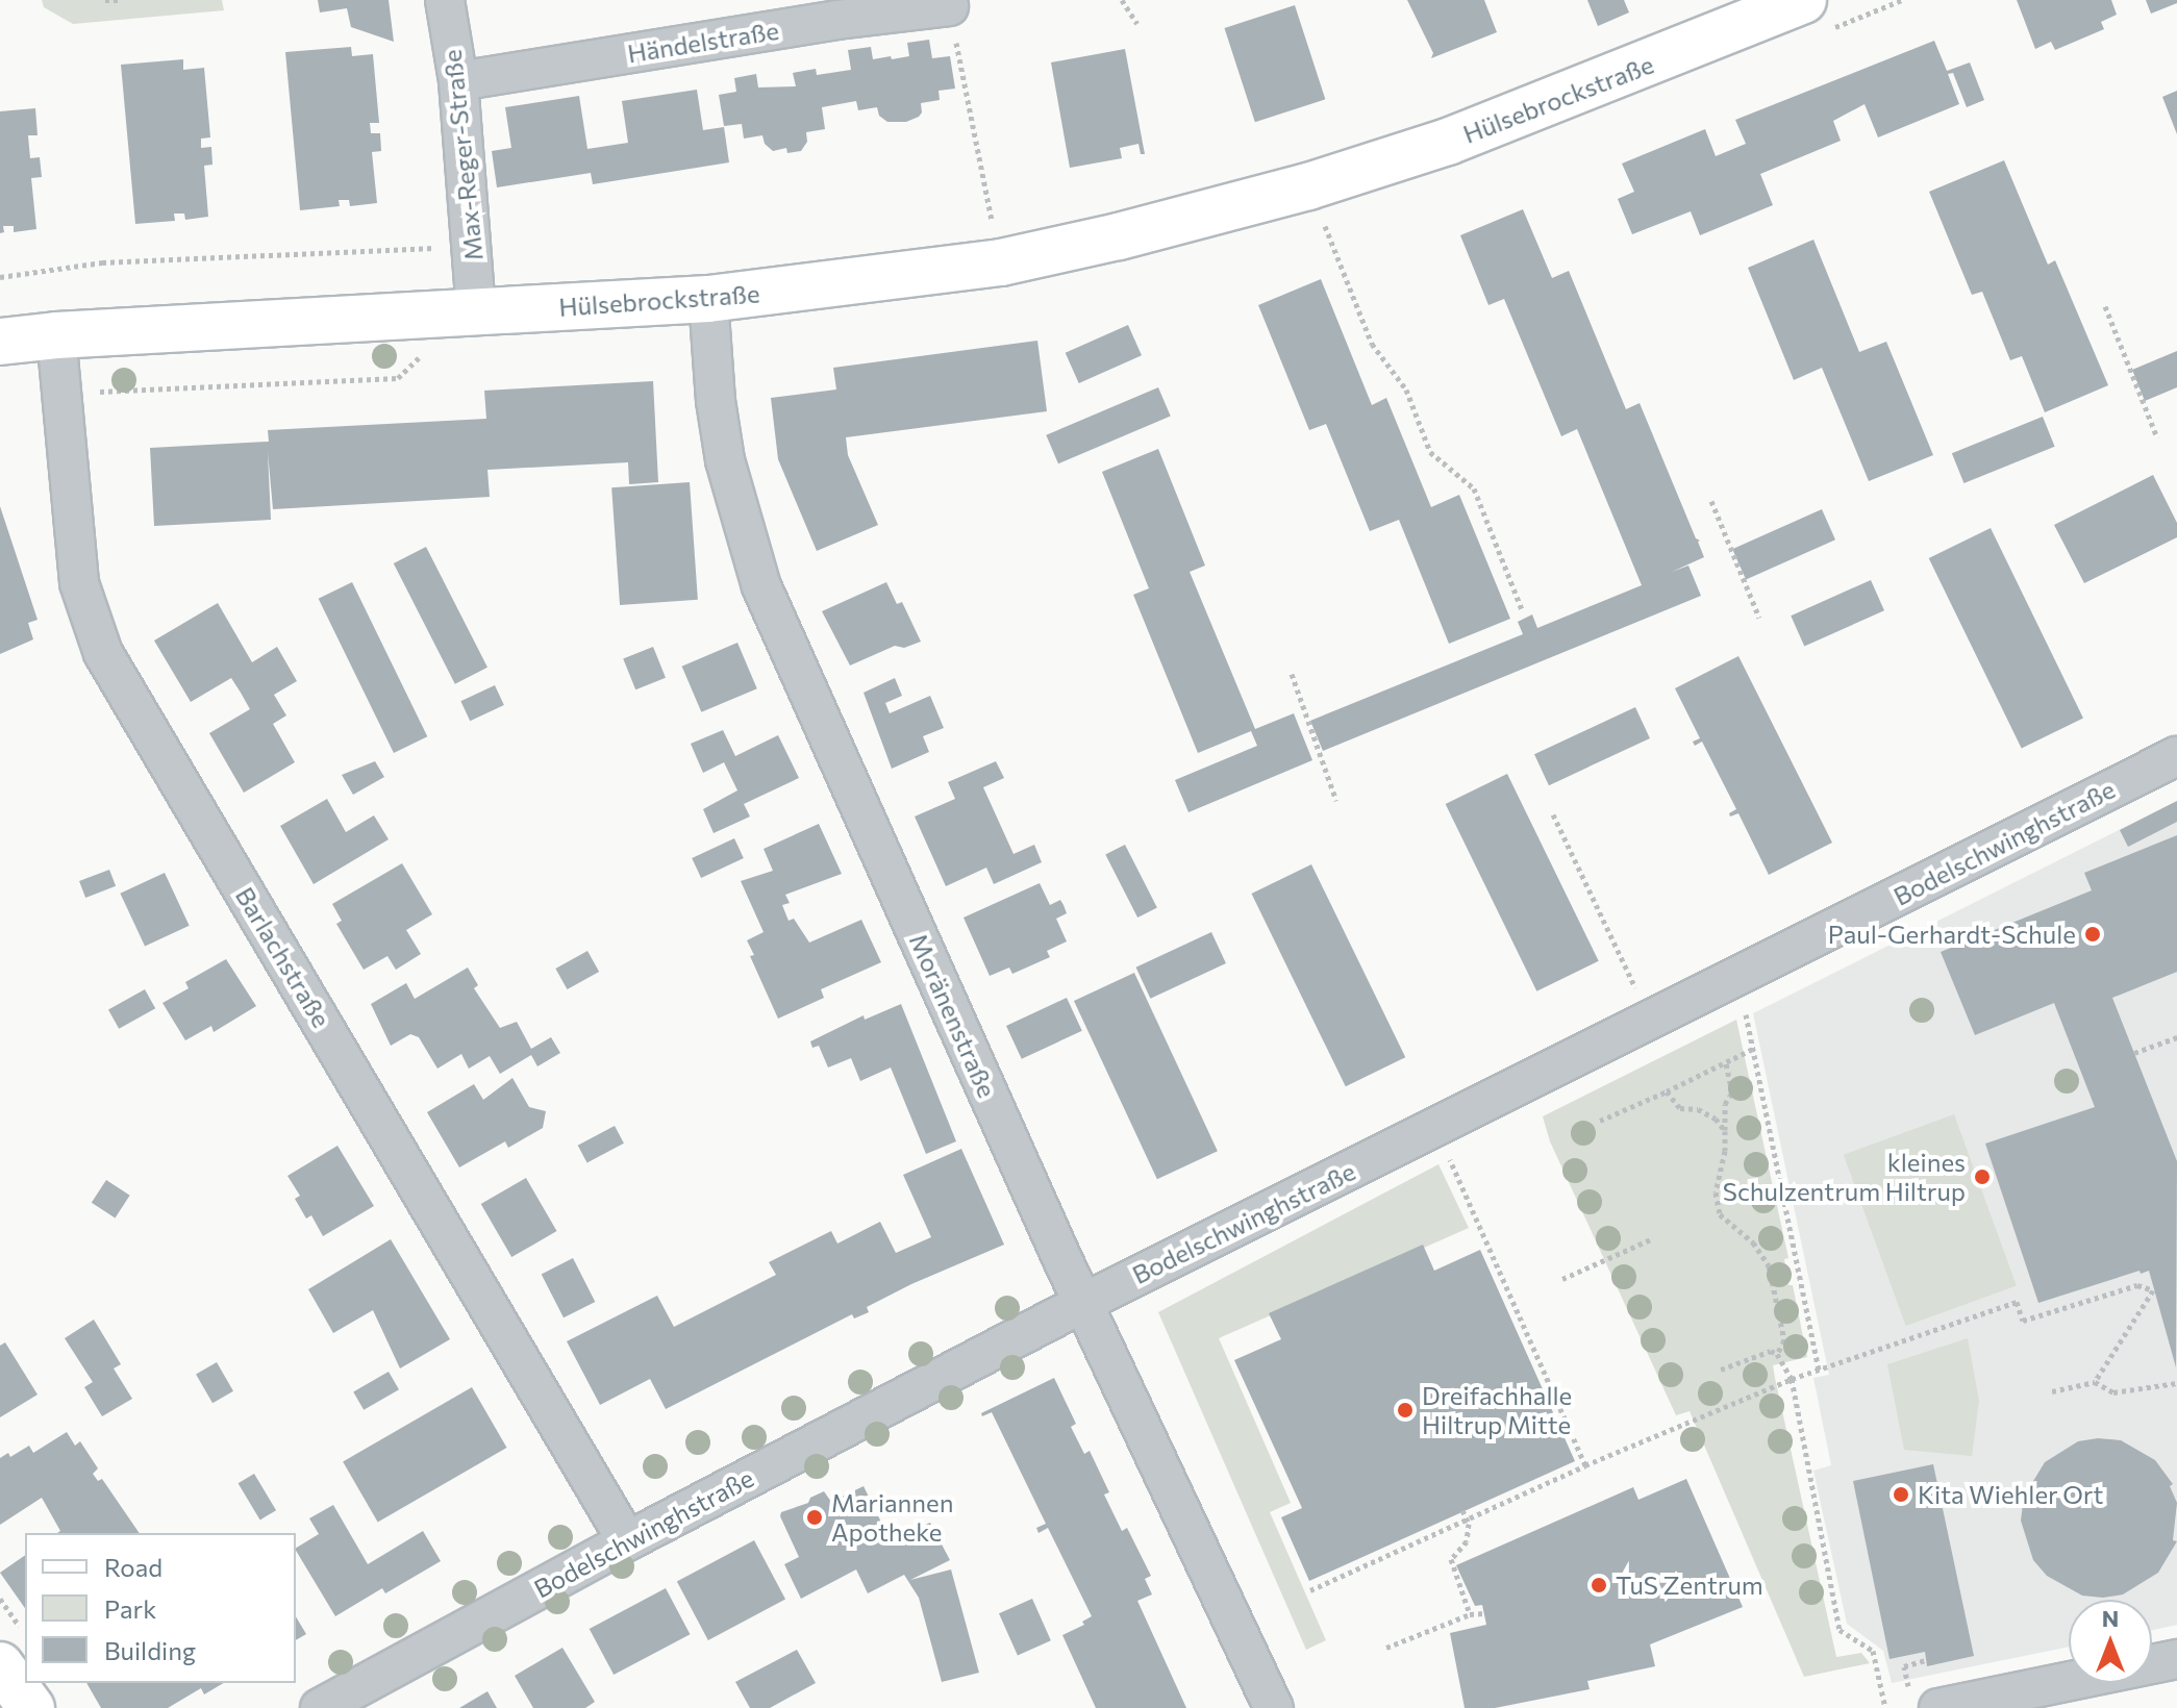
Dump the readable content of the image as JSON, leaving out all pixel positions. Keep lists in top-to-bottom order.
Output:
{
  "streets": {
    "street": [
      "Händelstraße",
      "Hülsebrockstraße",
      "Max-Reger-Straße",
      "Bodelschwinghstraße",
      "Barlachstraße",
      "Moränenstraße"
    ]
  },
  "crossings": [
    ["Händelstraße", "Max-Reger-Straße"],
    ["Hülsebrockstraße", "Max-Reger-Straße"],
    ["Hülsebrockstraße", "Barlachstraße"],
    ["Hülsebrockstraße", "Moränenstraße"],
    ["Bodelschwinghstraße", "Barlachstraße"],
    ["Bodelschwinghstraße", "Moränenstraße"]
  ],
  "places": [
    "Paul-Gerhardt-Schule",
    "kleines Schulzentrum Hiltrup",
    "Dreifachhalle Hiltrup Mitte",
    "Kita Wiehler Ort",
    "Mariannen Apotheke",
    "TuS Zentrum"
  ],
  "legend": ["Road", "Park", "Building"],
  "north": "top"
}
